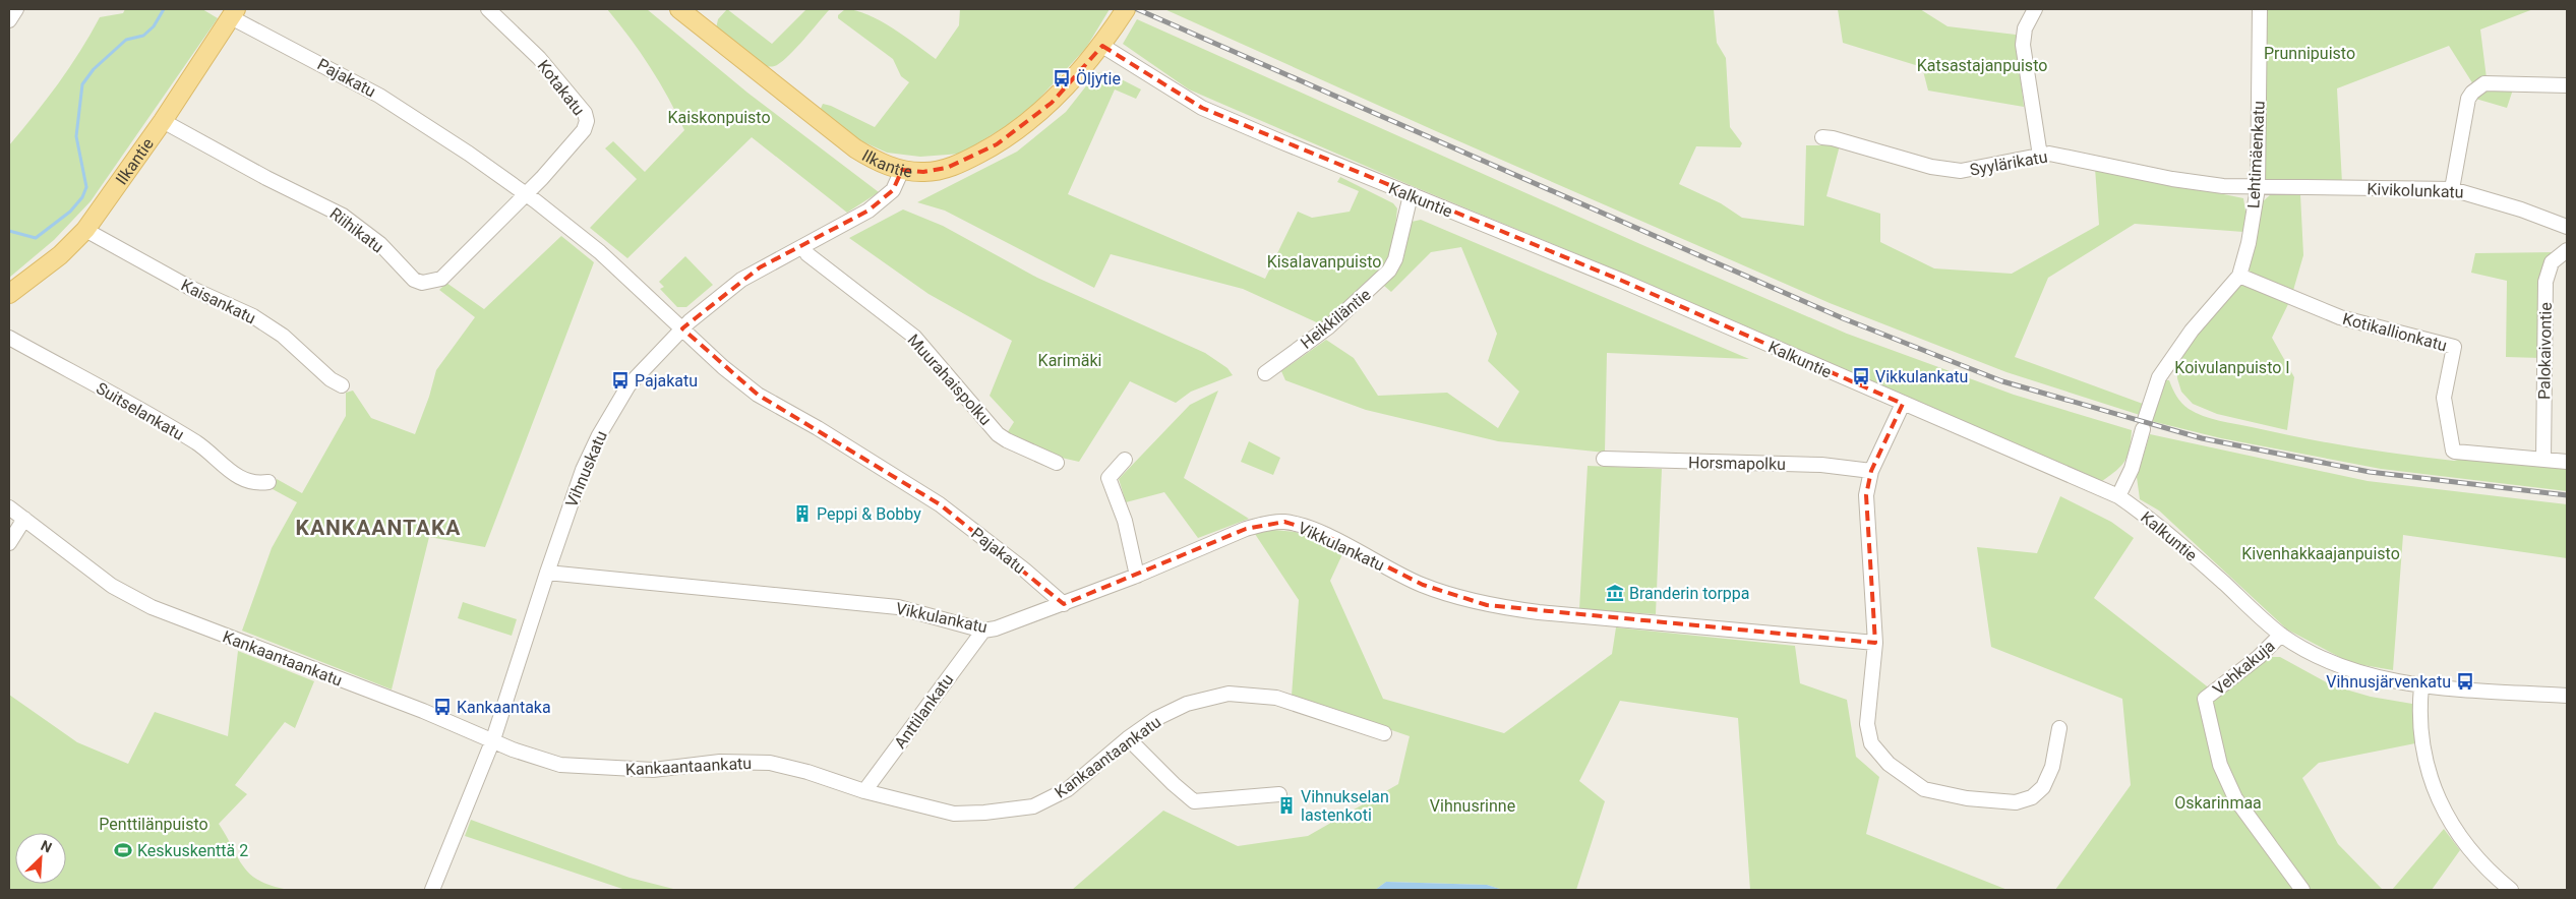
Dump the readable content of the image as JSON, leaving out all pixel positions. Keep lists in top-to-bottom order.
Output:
{
  "streets": {
    "main road": ["Ilkantie"],
    "street": [
      "Pajakatu",
      "Kotakatu",
      "Lehtimäenkatu",
      "Syylärikatu",
      "Kivikolunkatu",
      "Kalkuntie",
      "Riihikatu",
      "Kaisankatu",
      "Heikkiläntie",
      "Kotikallionkatu",
      "Palokaivontie",
      "Muurahaispolku",
      "Suitselankatu",
      "Horsmapolku",
      "Vihnuskatu",
      "Vikkulankatu",
      "Kankaantaankatu",
      "Vehkakuja",
      "Anttilankatu"
    ]
  },
  "crossings": [
    ["Pajakatu", "Kotakatu"],
    ["Pajakatu", "Ilkantie"],
    ["Pajakatu", "Riihikatu"],
    ["Pajakatu", "Vihnuskatu"],
    ["Pajakatu", "Vikkulankatu"],
    ["Kotakatu", "Riihikatu"],
    ["Lehtimäenkatu", "Syylärikatu"],
    ["Lehtimäenkatu", "Kivikolunkatu"],
    ["Lehtimäenkatu", "Kalkuntie"],
    ["Lehtimäenkatu", "Kotikallionkatu"],
    ["Ilkantie", "Kalkuntie"],
    ["Ilkantie", "Riihikatu"],
    ["Ilkantie", "Kaisankatu"],
    ["Ilkantie", "Vihnuskatu"],
    ["Syylärikatu", "Kivikolunkatu"],
    ["Kalkuntie", "Heikkiläntie"],
    ["Kalkuntie", "Vehkakuja"],
    ["Kotikallionkatu", "Palokaivontie"],
    ["Muurahaispolku", "Vihnuskatu"],
    ["Vihnuskatu", "Vikkulankatu"],
    ["Vihnuskatu", "Kankaantaankatu"],
    ["Vikkulankatu", "Anttilankatu"],
    ["Kankaantaankatu", "Anttilankatu"]
  ],
  "districts": ["KANKAANTAKA"],
  "parks": [
    "Prunnipuisto",
    "Katsastajanpuisto",
    "Kaiskonpuisto",
    "Kisalavanpuisto",
    "Karimäki",
    "Koivulanpuisto I",
    "Kivenhakkaajanpuisto",
    "Oskarinmaa",
    "Vihnusrinne",
    "Penttilänpuisto"
  ],
  "places": {
    "bus stop": [
      "Öljytie",
      "Vikkulankatu",
      "Pajakatu",
      "Vihnusjärvenkatu",
      "Kankaantaka"
    ],
    "building": ["Peppi & Bobby", "Vihnukselan lastenkoti"],
    "museum": ["Branderin torppa"],
    "sports": ["Keskuskenttä 2"]
  },
  "north": "top right"
}
